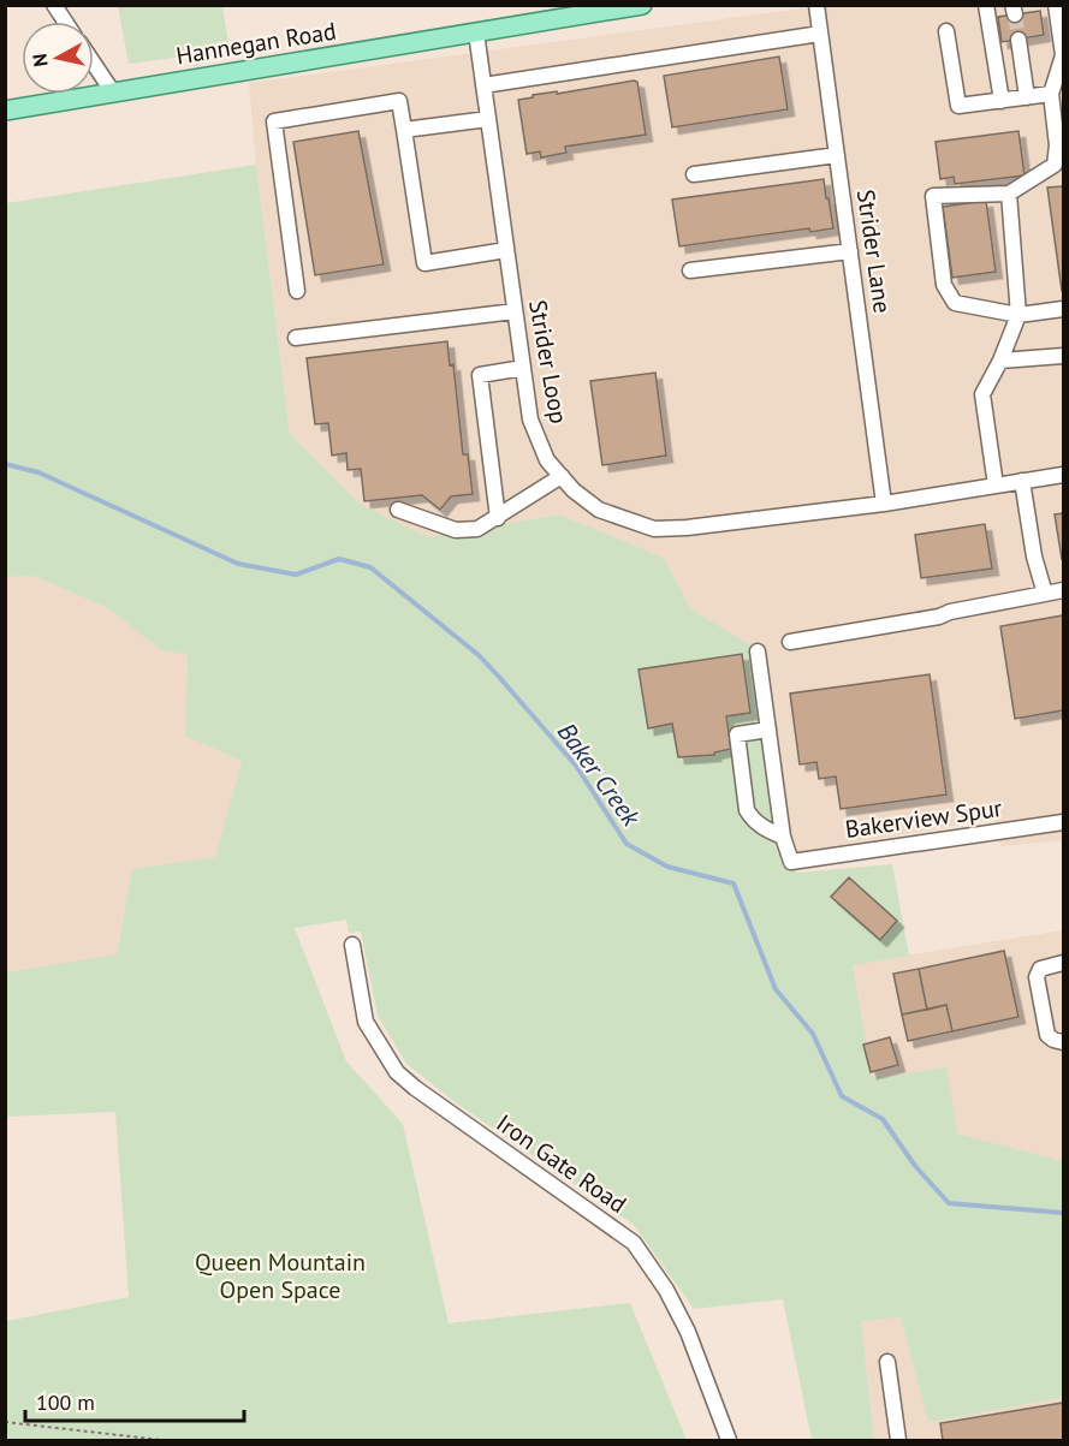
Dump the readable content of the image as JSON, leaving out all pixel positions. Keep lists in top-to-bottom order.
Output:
{
  "streets": {
    "main road": ["Hannegan Road"],
    "street": [
      "Strider Lane",
      "Strider Loop",
      "Bakerview Spur",
      "Iron Gate Road"
    ]
  },
  "crossings": [
    ["Hannegan Road", "Strider Loop"],
    ["Strider Lane", "Strider Loop"]
  ],
  "water": ["Baker Creek"],
  "parks": ["Queen Mountain Open Space"],
  "scale_bar": "100 m",
  "north": "left"
}
